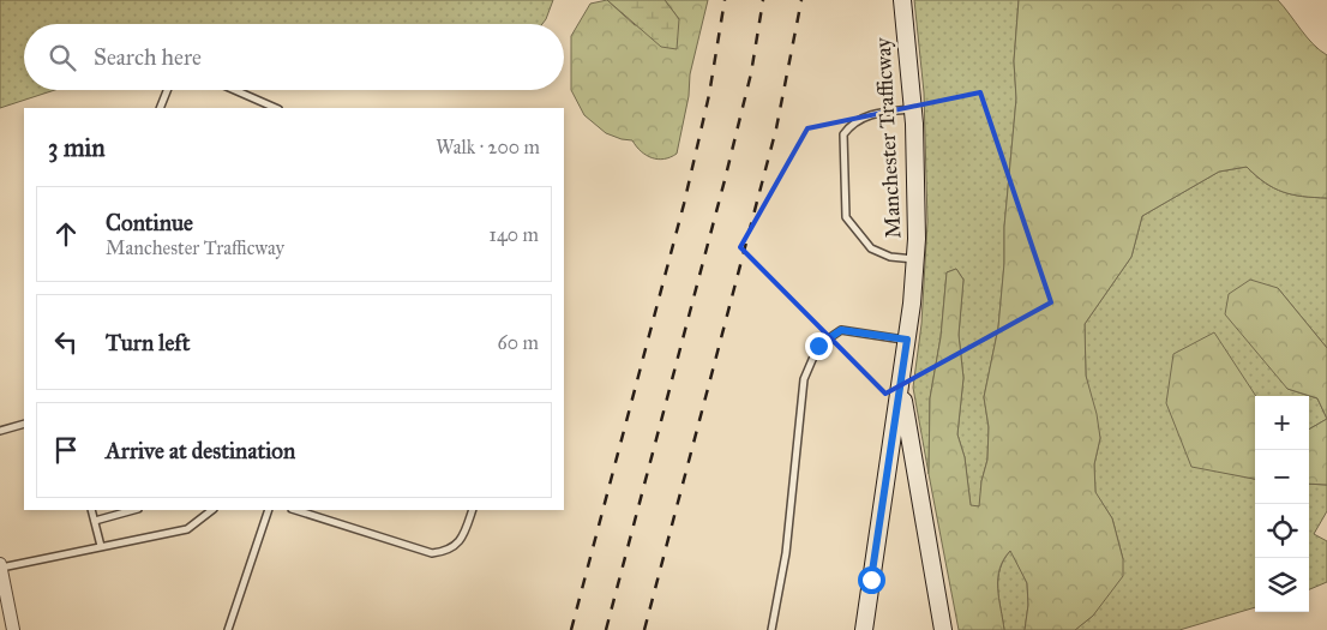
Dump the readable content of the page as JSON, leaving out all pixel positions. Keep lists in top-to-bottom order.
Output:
{
  "streets": {
    "main road": ["Manchester Trafficway"]
  },
  "page": {
    "search": "Search here",
    "heading": ["3 min", "Walk · 200 m"],
    "list": [
      ["Continue", "Manchester Trafficway", "140 m"],
      ["Turn left", "60 m"],
      "Arrive at destination"
    ],
    "map_buttons": ["+", "−"]
  }
}
